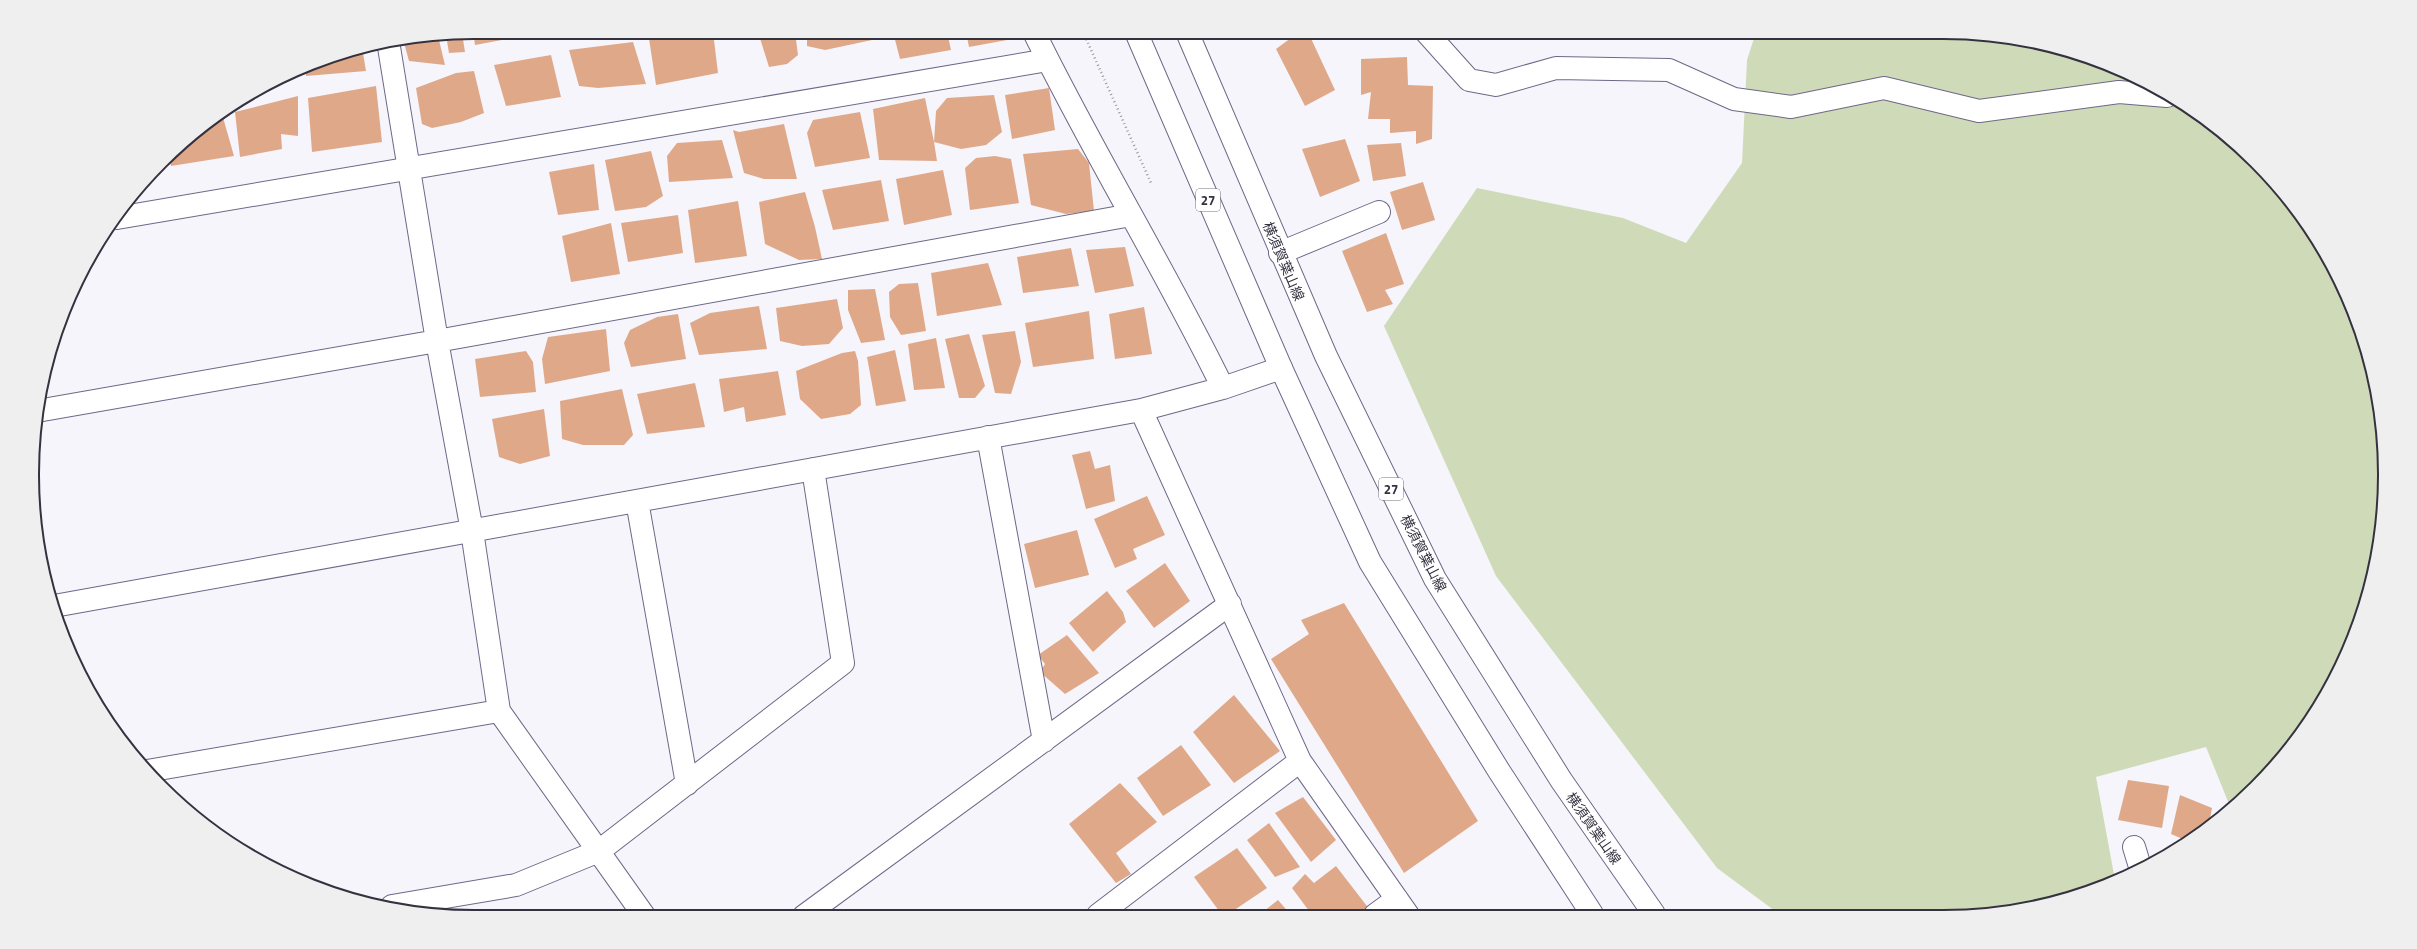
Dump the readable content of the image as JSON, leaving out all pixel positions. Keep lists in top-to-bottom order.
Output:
{
  "streets": {
    "street": ["27", "横須賀葉山線"]
  }
}
